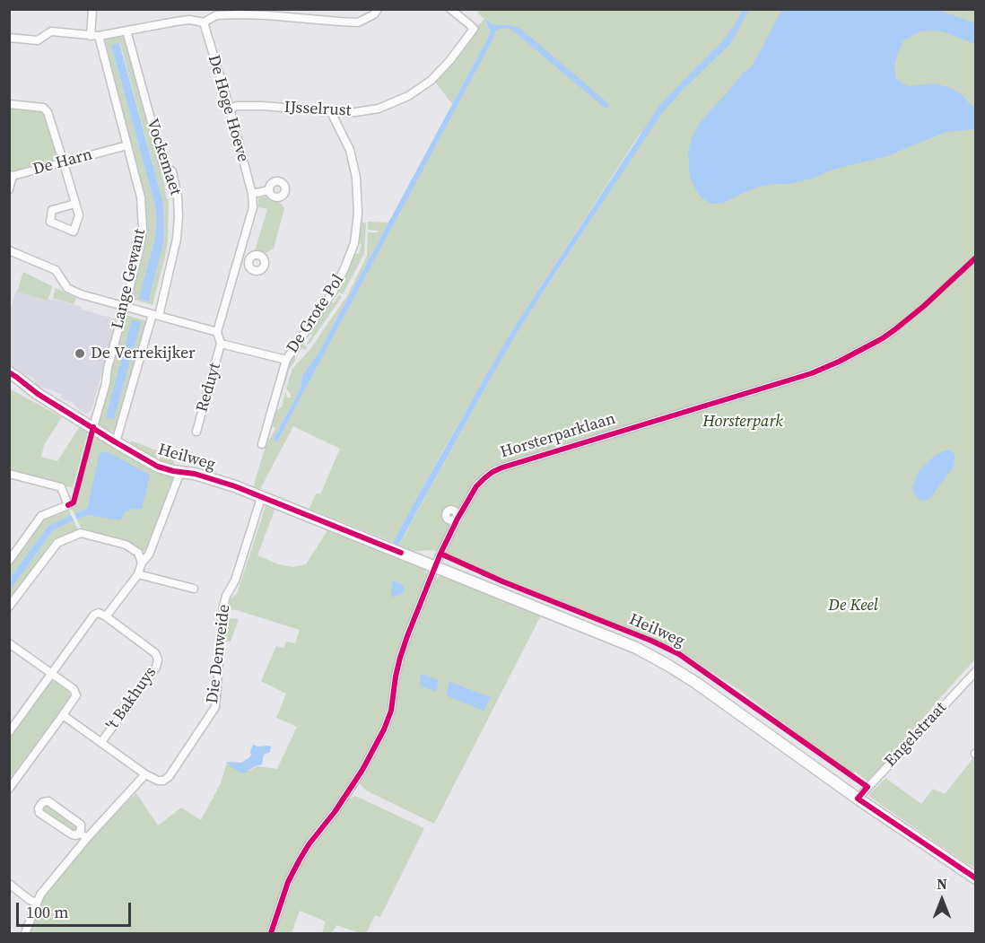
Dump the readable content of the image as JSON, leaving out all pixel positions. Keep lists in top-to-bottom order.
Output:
{
  "streets": {
    "street": [
      "De Hoge Hoeve",
      "IJsselrust",
      "Vockemaet",
      "De Harn",
      "Lange Gewant",
      "De Grote Pol",
      "Reduyt",
      "Horsterparklaan",
      "Heilweg",
      "Die Denweide",
      "'t Bakhuys",
      "Engelstraat"
    ]
  },
  "crossings": [
    ["De Hoge Hoeve", "IJsselrust"],
    ["IJsselrust", "De Grote Pol"],
    ["Vockemaet", "Heilweg"],
    ["De Harn", "Lange Gewant"],
    ["Lange Gewant", "Heilweg"],
    ["De Grote Pol", "Reduyt"],
    ["Horsterparklaan", "Heilweg"],
    ["Heilweg", "Die Denweide"],
    ["Heilweg", "Engelstraat"]
  ],
  "parks": ["Horsterpark", "De Keel"],
  "places": ["De Verrekijker"],
  "scale_bar": "100 m",
  "north": "top"
}
